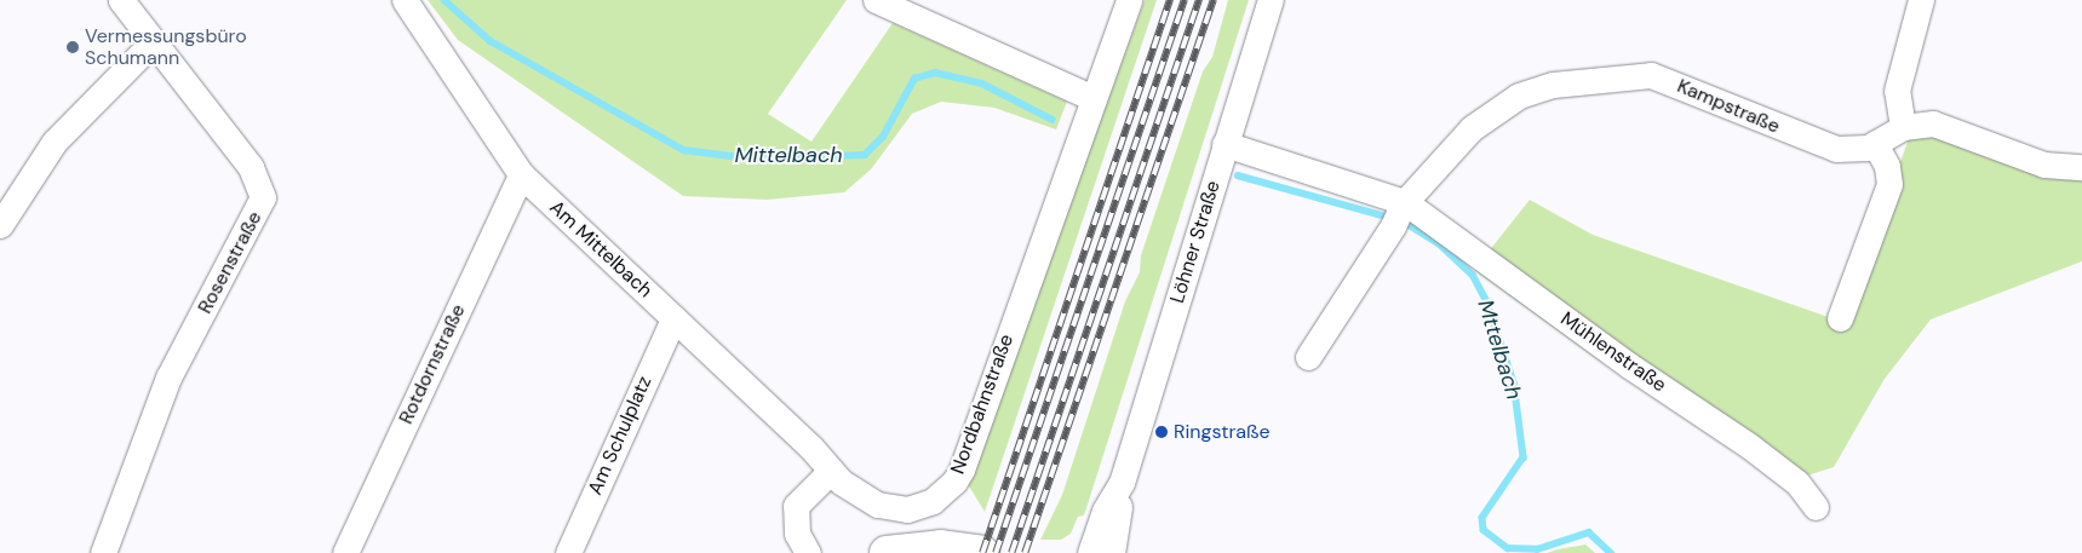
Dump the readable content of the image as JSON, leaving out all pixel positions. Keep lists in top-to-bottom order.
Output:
{
  "streets": {
    "street": [
      "Kampstraße",
      "Löhner Straße",
      "Am Mittelbach",
      "Rosenstraße",
      "Mühlenstraße",
      "Rotdornstraße",
      "Nordbahnstraße",
      "Am Schulplatz"
    ]
  },
  "crossings": [
    ["Kampstraße", "Mühlenstraße"],
    ["Löhner Straße", "Mühlenstraße"],
    ["Am Mittelbach", "Rotdornstraße"],
    ["Am Mittelbach", "Nordbahnstraße"],
    ["Am Mittelbach", "Am Schulplatz"]
  ],
  "water": ["Mittelbach", "Mttelbach"],
  "places": ["Vermessungsbüro Schumann", "Ringstraße"]
}
